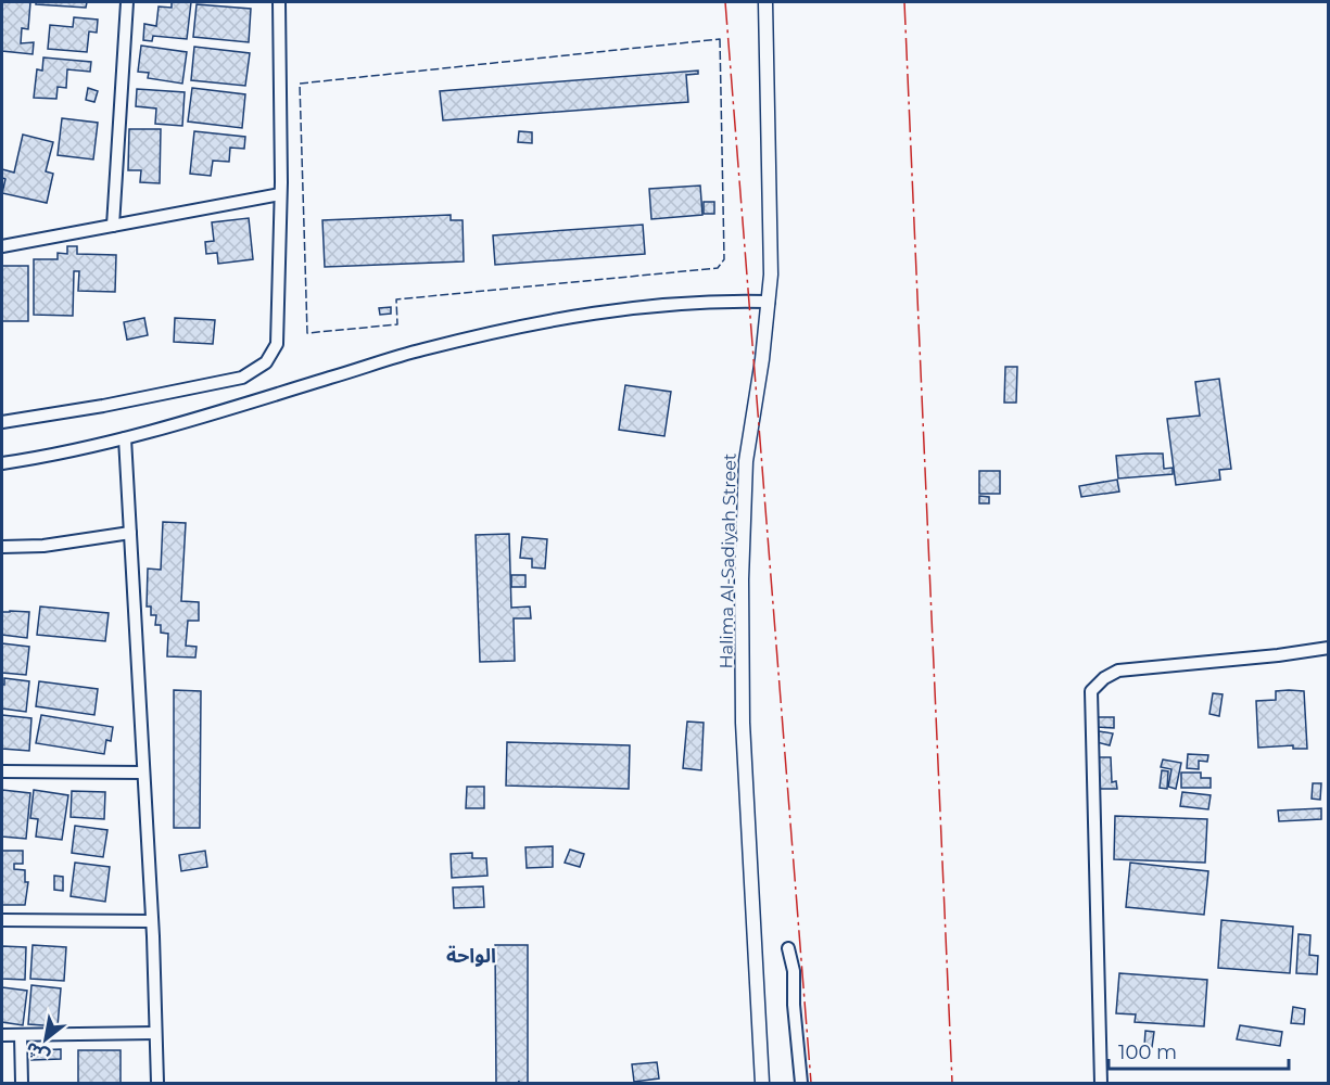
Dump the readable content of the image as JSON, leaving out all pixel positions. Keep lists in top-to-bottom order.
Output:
{
  "streets": {
    "street": ["Halima Al-Sadiyah Street"]
  },
  "districts": ["الواحة"],
  "scale_bar": "100 m",
  "north": "bottom left"
}
